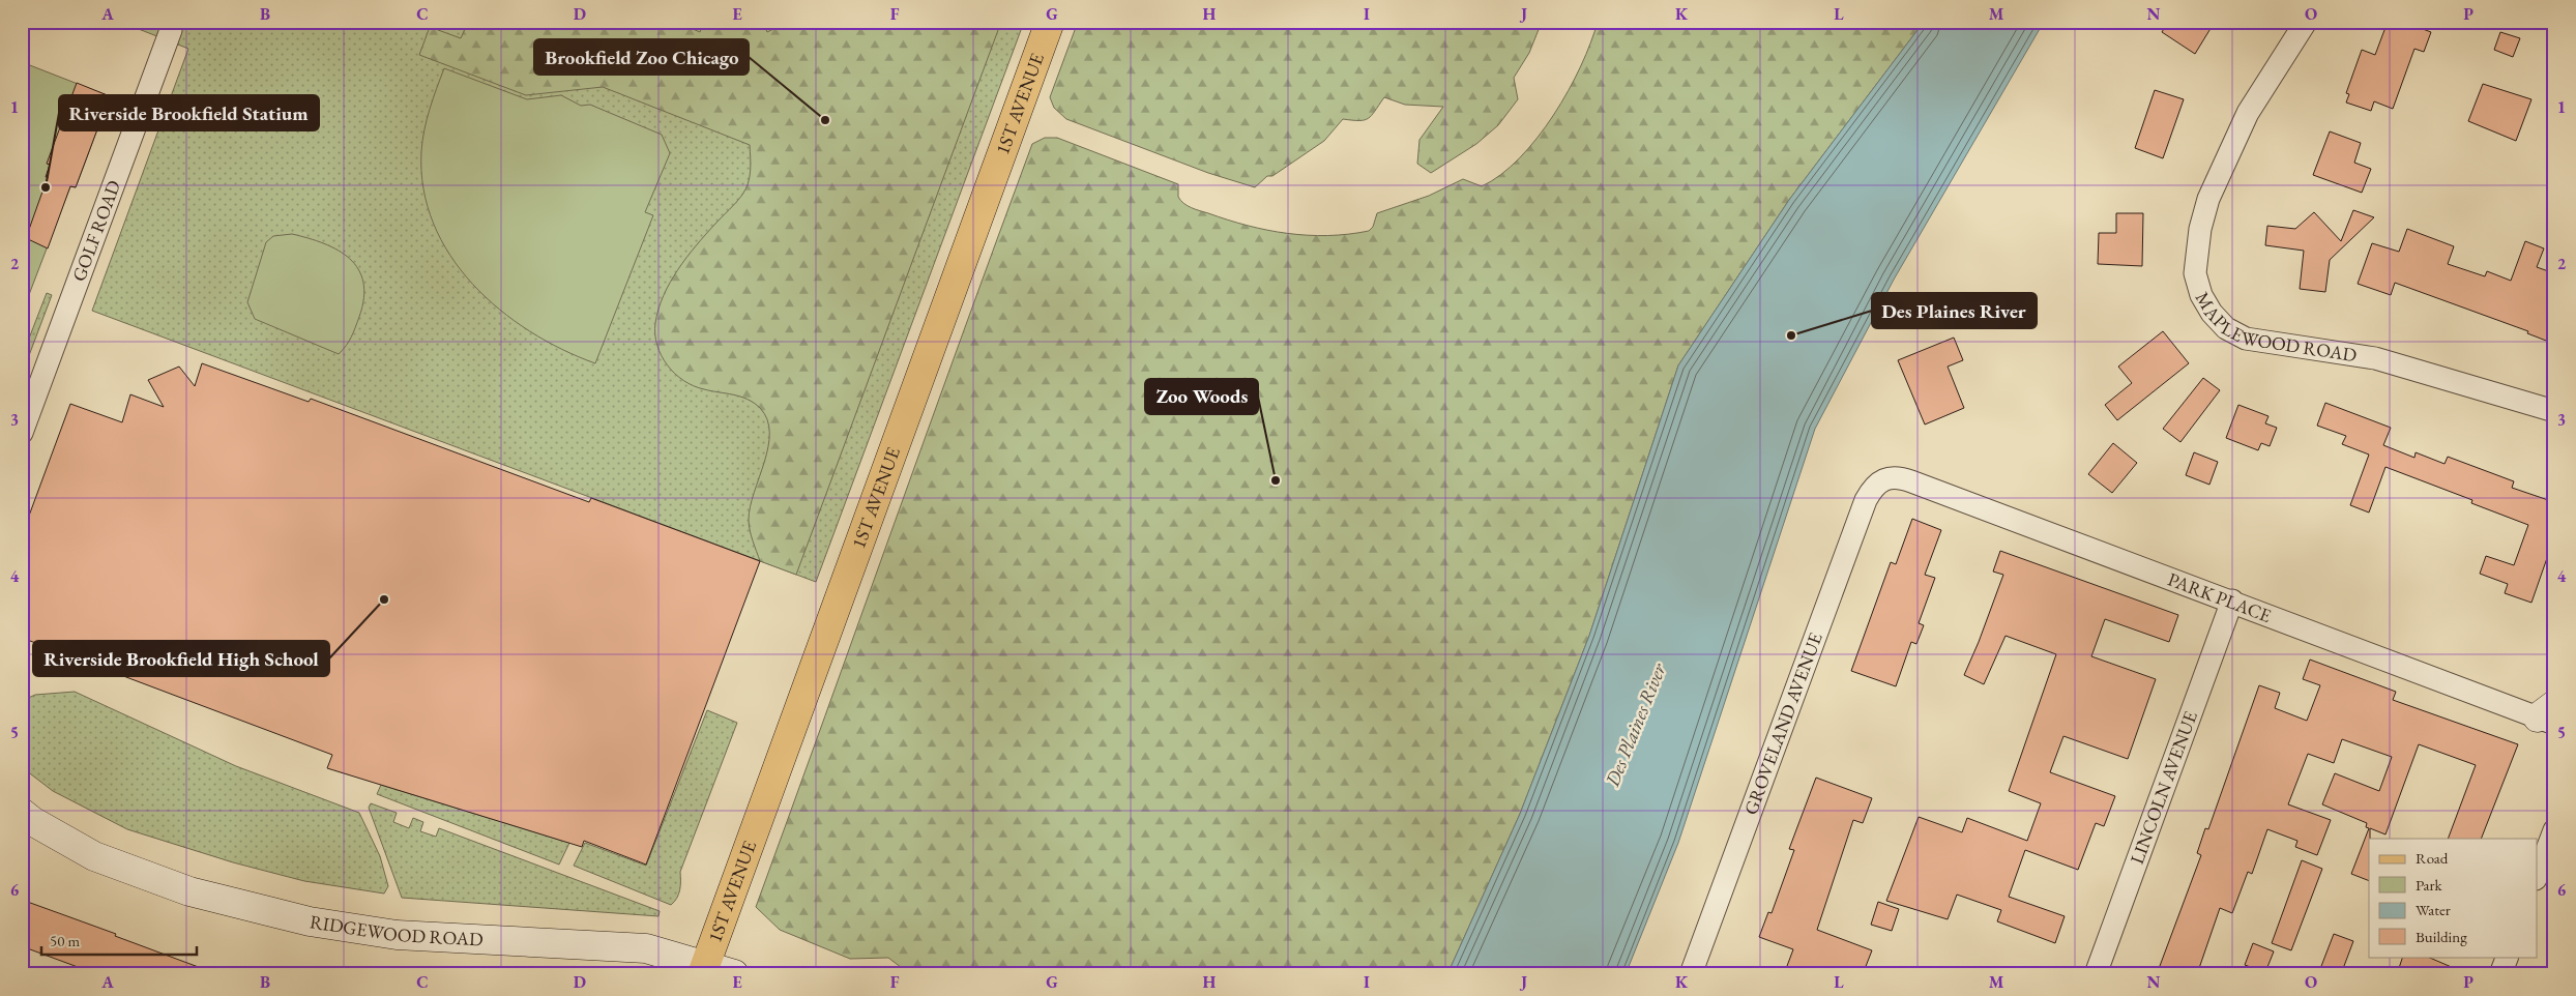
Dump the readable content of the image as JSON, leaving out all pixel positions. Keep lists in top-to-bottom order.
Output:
{
  "streets": {
    "main road": ["1ST AVENUE"],
    "street": [
      "GOLF ROAD",
      "MAPLEWOOD ROAD",
      "PARK PLACE",
      "GROVELAND AVENUE",
      "LINCOLN AVENUE",
      "RIDGEWOOD ROAD"
    ]
  },
  "crossings": [
    ["1ST AVENUE", "RIDGEWOOD ROAD"],
    ["PARK PLACE", "GROVELAND AVENUE"],
    ["PARK PLACE", "LINCOLN AVENUE"]
  ],
  "water": ["Des Plaines River"],
  "places": [
    "Brookfield Zoo Chicago",
    "Riverside Brookfield Statium",
    "Des Plaines River",
    "Zoo Woods",
    "Riverside Brookfield High School"
  ],
  "legend": [
    "Road",
    "Park",
    "Water",
    "Building"
  ],
  "scale_bar": "50 m",
  "grid": {
    "columns": [
      "A",
      "B",
      "C",
      "D",
      "E",
      "F",
      "G",
      "H",
      "I",
      "J",
      "K",
      "L",
      "M",
      "N",
      "O",
      "P"
    ],
    "rows": [
      "1",
      "2",
      "3",
      "4",
      "5",
      "6"
    ]
  }
}
